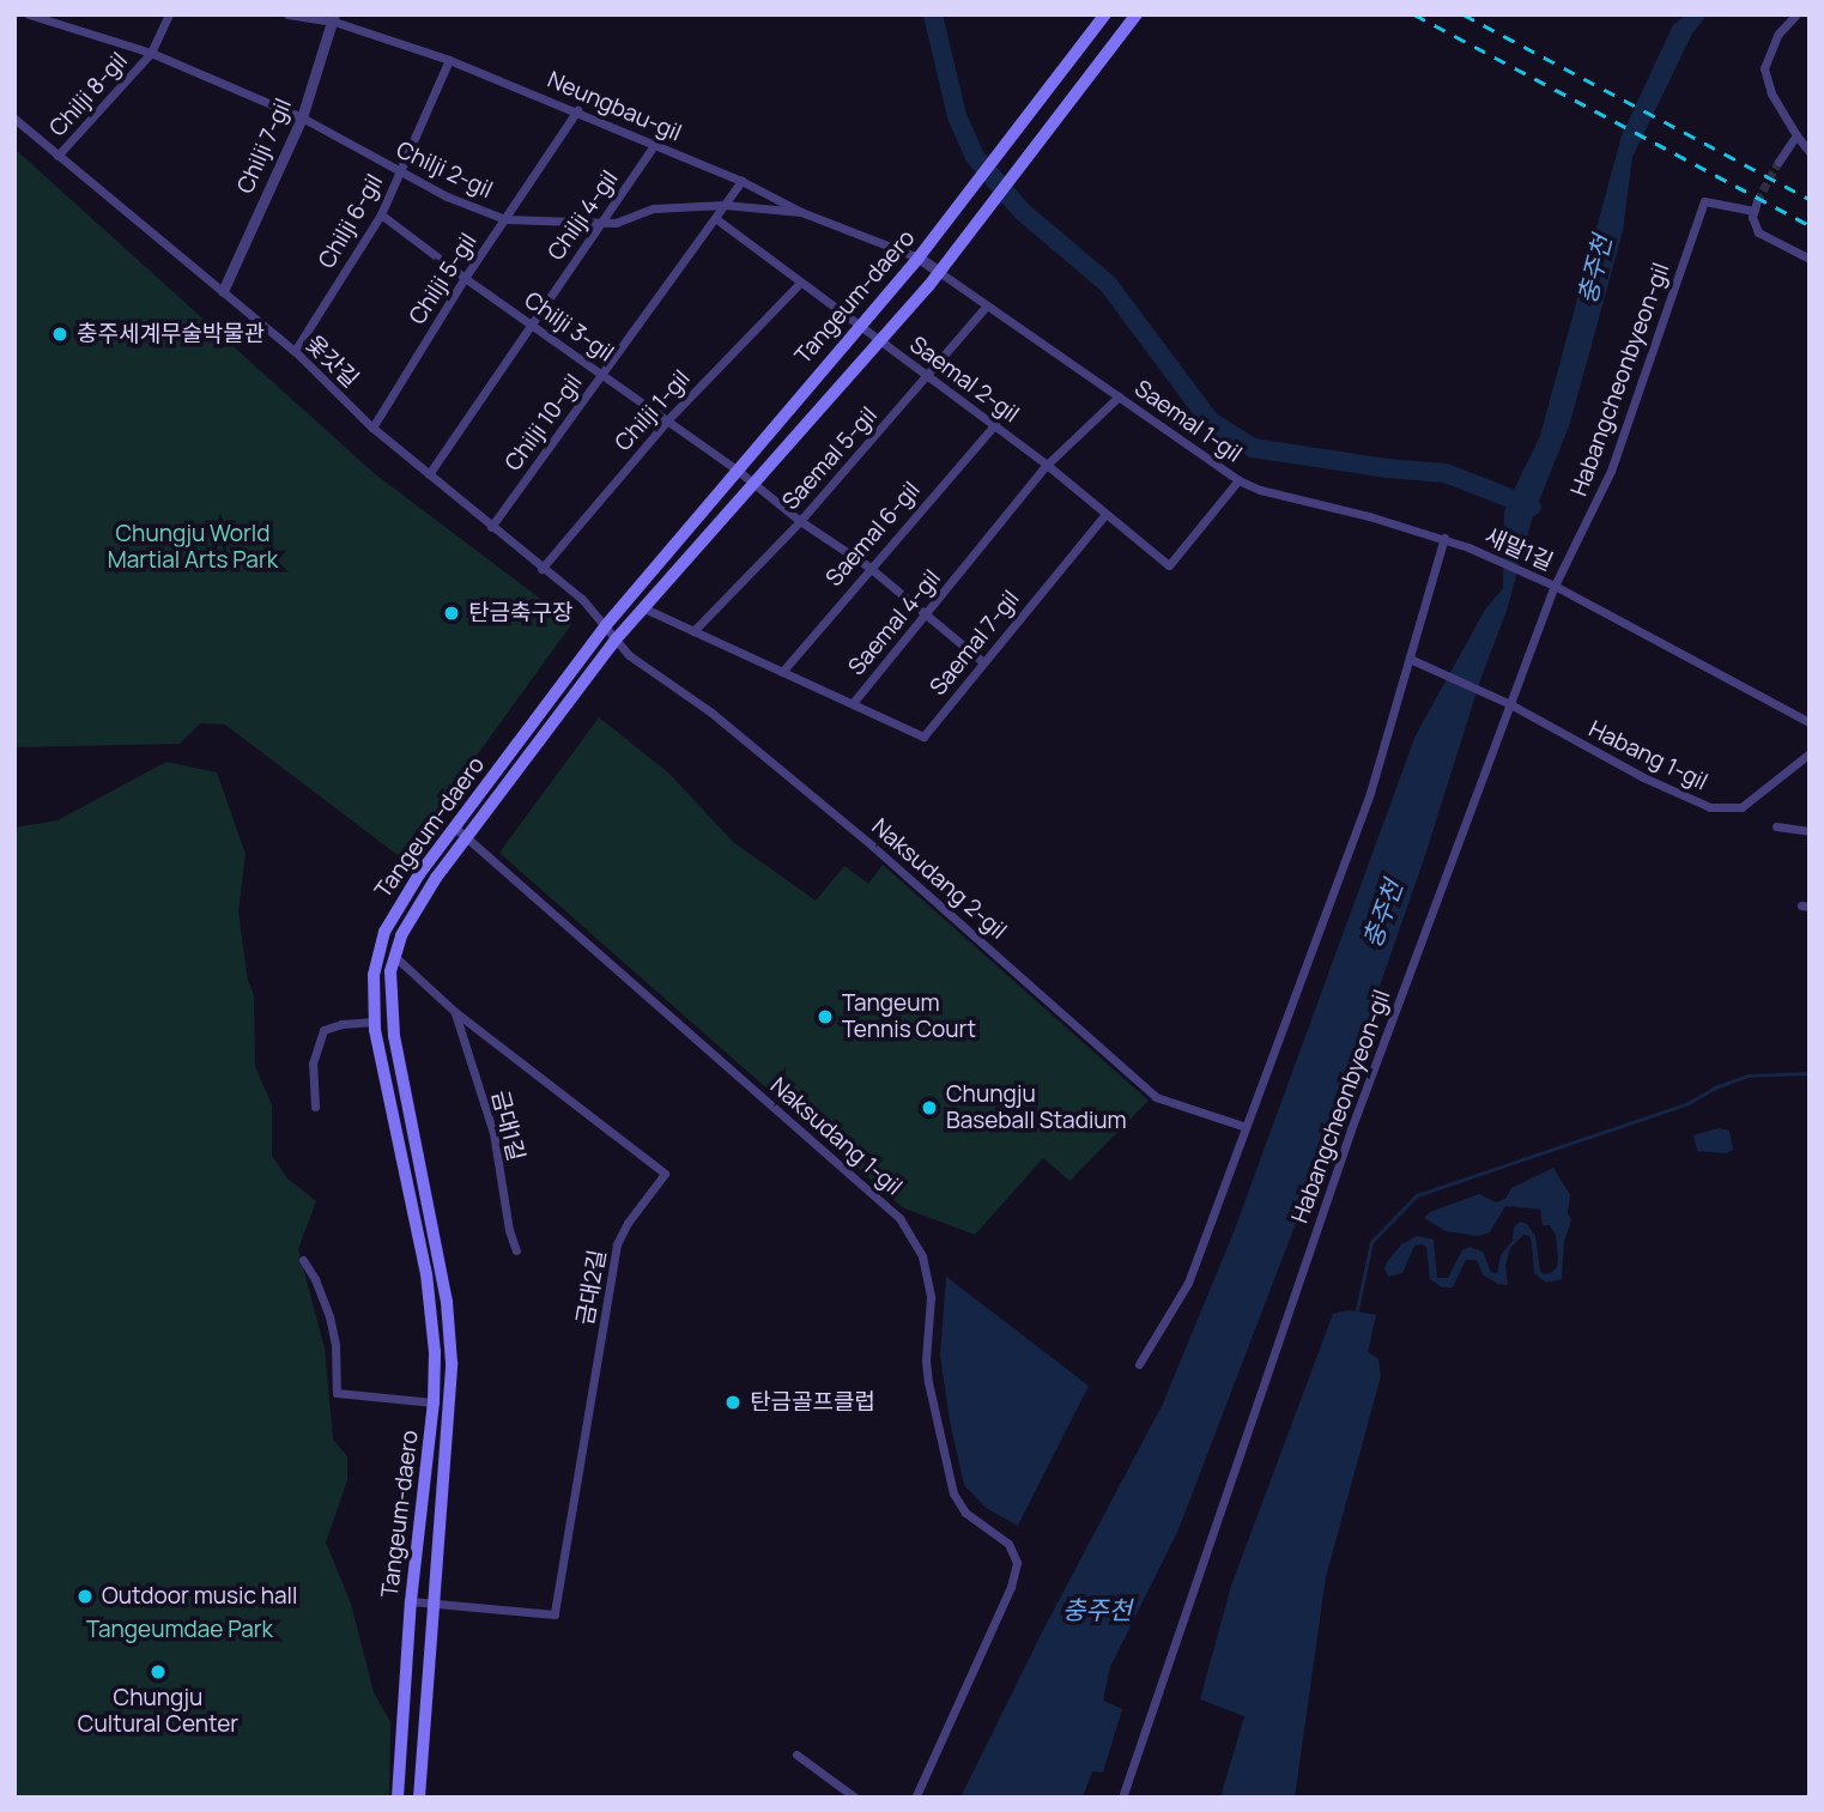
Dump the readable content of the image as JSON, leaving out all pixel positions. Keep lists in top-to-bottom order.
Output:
{
  "streets": {
    "main road": ["Tangeum-daero"],
    "street": [
      "Chilji 8-gil",
      "Neungbau-gil",
      "Chilji 7-gil",
      "Chilji 2-gil",
      "Chilji 4-gil",
      "Chilji 6-gil",
      "Chilji 5-gil",
      "Chilji 3-gil",
      "옻갓길",
      "Saemal 2-gil",
      "Habangcheonbyeon-gil",
      "Chilji 1-gil",
      "Saemal 1-gil",
      "Chilji 10-gil",
      "Saemal 5-gil",
      "Saemal 6-gil",
      "새말1길",
      "Saemal 4-gil",
      "Saemal 7-gil",
      "Habang 1-gil",
      "Naksudang 2-gil",
      "금대1길",
      "Naksudang 1-gil",
      "금대2길"
    ]
  },
  "crossings": [
    ["Chilji 8-gil", "Chilji 2-gil"],
    ["Chilji 8-gil", "옻갓길"],
    ["Neungbau-gil", "Chilji 7-gil"],
    ["Neungbau-gil", "Chilji 2-gil"],
    ["Neungbau-gil", "Chilji 4-gil"],
    ["Neungbau-gil", "Chilji 6-gil"],
    ["Neungbau-gil", "Chilji 5-gil"],
    ["Neungbau-gil", "Tangeum-daero"],
    ["Chilji 7-gil", "Chilji 2-gil"],
    ["Chilji 7-gil", "옻갓길"],
    ["Chilji 2-gil", "Chilji 4-gil"],
    ["Chilji 2-gil", "Chilji 6-gil"],
    ["Chilji 2-gil", "Chilji 5-gil"],
    ["Chilji 4-gil", "Chilji 3-gil"],
    ["Chilji 4-gil", "옻갓길"],
    ["Chilji 6-gil", "Chilji 3-gil"],
    ["Chilji 6-gil", "옻갓길"],
    ["Chilji 5-gil", "Chilji 3-gil"],
    ["Chilji 5-gil", "옻갓길"],
    ["Tangeum-daero", "Chilji 3-gil"],
    ["Tangeum-daero", "옻갓길"],
    ["Tangeum-daero", "Saemal 2-gil"],
    ["Tangeum-daero", "Saemal 1-gil"],
    ["Tangeum-daero", "Saemal 4-gil"],
    ["Tangeum-daero", "Naksudang 2-gil"],
    ["Tangeum-daero", "Naksudang 1-gil"],
    ["Tangeum-daero", "금대2길"],
    ["Chilji 3-gil", "Chilji 1-gil"],
    ["Chilji 3-gil", "Chilji 10-gil"],
    ["Chilji 3-gil", "Saemal 5-gil"],
    ["Chilji 3-gil", "Saemal 6-gil"],
    ["Chilji 3-gil", "Saemal 4-gil"],
    ["Chilji 3-gil", "Saemal 7-gil"],
    ["옻갓길", "Chilji 1-gil"],
    ["옻갓길", "Chilji 10-gil"],
    ["옻갓길", "Naksudang 2-gil"],
    ["Saemal 2-gil", "Saemal 1-gil"],
    ["Saemal 2-gil", "Saemal 5-gil"],
    ["Saemal 2-gil", "Saemal 6-gil"],
    ["Saemal 2-gil", "Saemal 4-gil"],
    ["Saemal 2-gil", "Saemal 7-gil"],
    ["Habangcheonbyeon-gil", "새말1길"],
    ["Habangcheonbyeon-gil", "Habang 1-gil"],
    ["Saemal 1-gil", "Saemal 5-gil"],
    ["Saemal 1-gil", "새말1길"],
    ["Saemal 1-gil", "Saemal 4-gil"],
    ["Saemal 5-gil", "Saemal 4-gil"],
    ["Saemal 6-gil", "Saemal 4-gil"],
    ["Saemal 4-gil", "Saemal 7-gil"],
    ["금대1길", "금대2길"]
  ],
  "water": ["충주천"],
  "parks": ["Chungju World Martial Arts Park", "Tangeumdae Park"],
  "places": [
    "충주세계무술박물관",
    "탄금축구장",
    "Tangeum Tennis Court",
    "Chungju Baseball Stadium",
    "탄금골프클럽",
    "Outdoor music hall",
    "Chungju Cultural Center"
  ]
}
